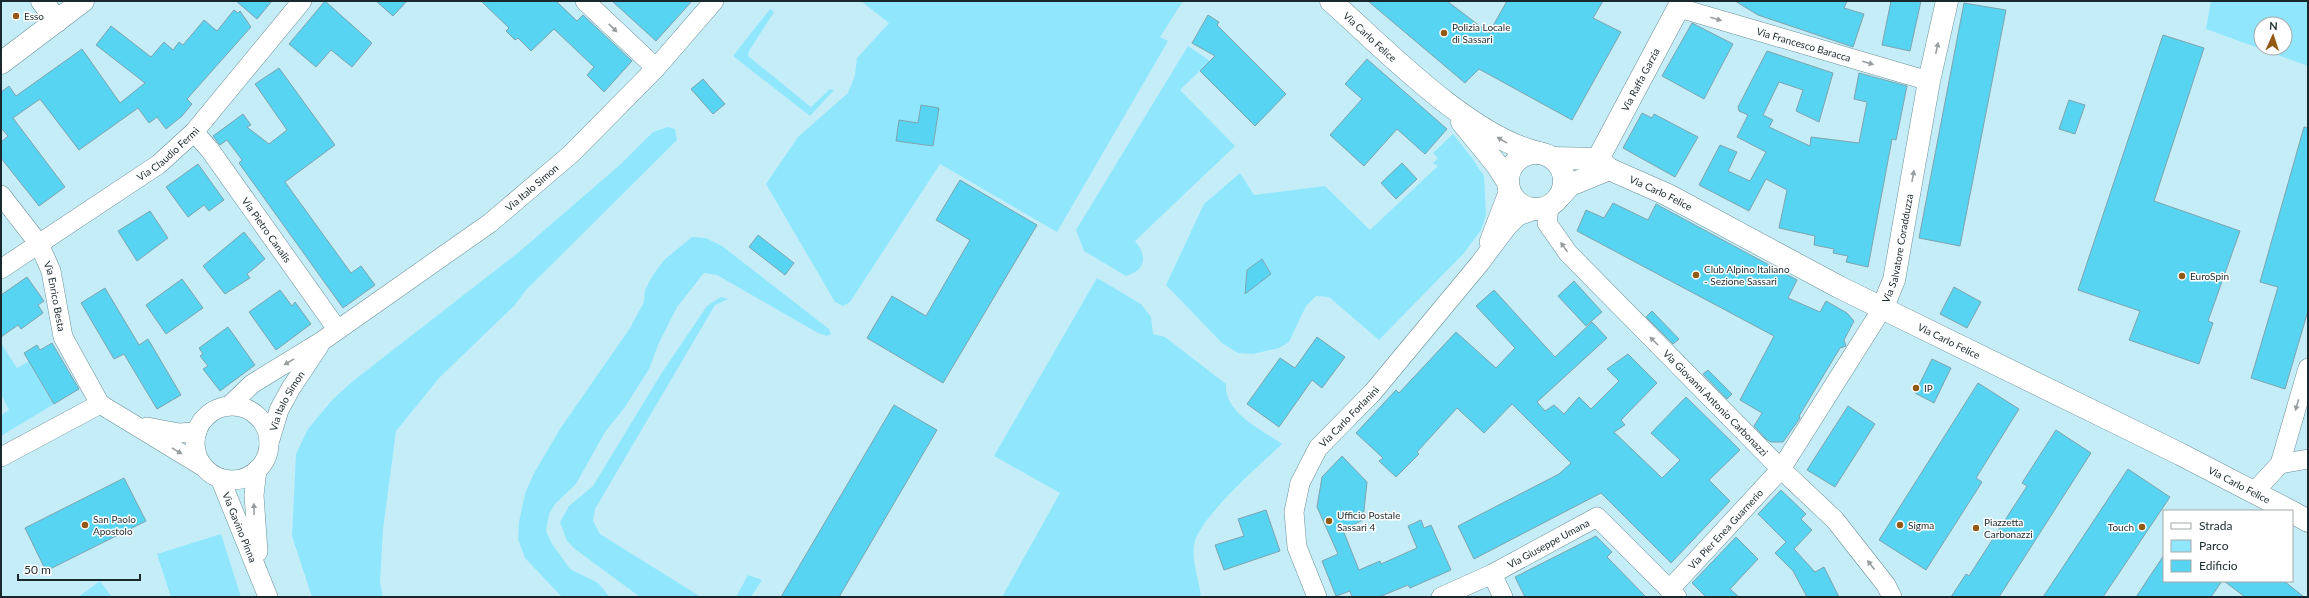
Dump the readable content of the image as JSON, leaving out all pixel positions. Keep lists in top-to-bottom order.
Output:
{
  "streets": {
    "main road": ["Via Carlo Felice", "Via Raffa Garzia", "Via Salvatore Coradduzza"],
    "street": [
      "Via Francesco Baracca",
      "Via Claudio Fermi",
      "Via Italo Simon",
      "Via Pietro Canalis",
      "Via Enrico Besta",
      "Via Giovanni Antonio Carbonazzi",
      "Via Carlo Forlanini",
      "Via Gavino Pinna",
      "Via Pier Enea Guarnerio",
      "Via Giuseppe Umana"
    ]
  },
  "crossings": [
    ["Via Carlo Felice", "Via Raffa Garzia"],
    ["Via Carlo Felice", "Via Salvatore Coradduzza"],
    ["Via Carlo Felice", "Via Giovanni Antonio Carbonazzi"],
    ["Via Carlo Felice", "Via Carlo Forlanini"],
    ["Via Francesco Baracca", "Via Raffa Garzia"],
    ["Via Francesco Baracca", "Via Salvatore Coradduzza"],
    ["Via Claudio Fermi", "Via Pietro Canalis"],
    ["Via Claudio Fermi", "Via Enrico Besta"],
    ["Via Italo Simon", "Via Pietro Canalis"],
    ["Via Italo Simon", "Via Gavino Pinna"],
    ["Via Salvatore Coradduzza", "Via Giovanni Antonio Carbonazzi"],
    ["Via Salvatore Coradduzza", "Via Pier Enea Guarnerio"],
    ["Via Giovanni Antonio Carbonazzi", "Via Carlo Forlanini"],
    ["Via Giovanni Antonio Carbonazzi", "Via Pier Enea Guarnerio"],
    ["Via Pier Enea Guarnerio", "Via Giuseppe Umana"]
  ],
  "one_way": ["Via Francesco Baracca", "Via Salvatore Coradduzza", "Via Giovanni Antonio Carbonazzi"],
  "places": [
    "Esso",
    "Polizia Locale di Sassari",
    "Club Alpino Italiano - Sezione Sassari",
    "EuroSpin",
    "IP",
    "Ufficio Postale Sassari 4",
    "San Paolo Apostolo",
    "Sigma",
    "Touch",
    "Piazzetta Carbonazzi"
  ],
  "legend": ["Strada", "Parco", "Edificio"],
  "scale_bar": "50 m",
  "north": "top"
}
